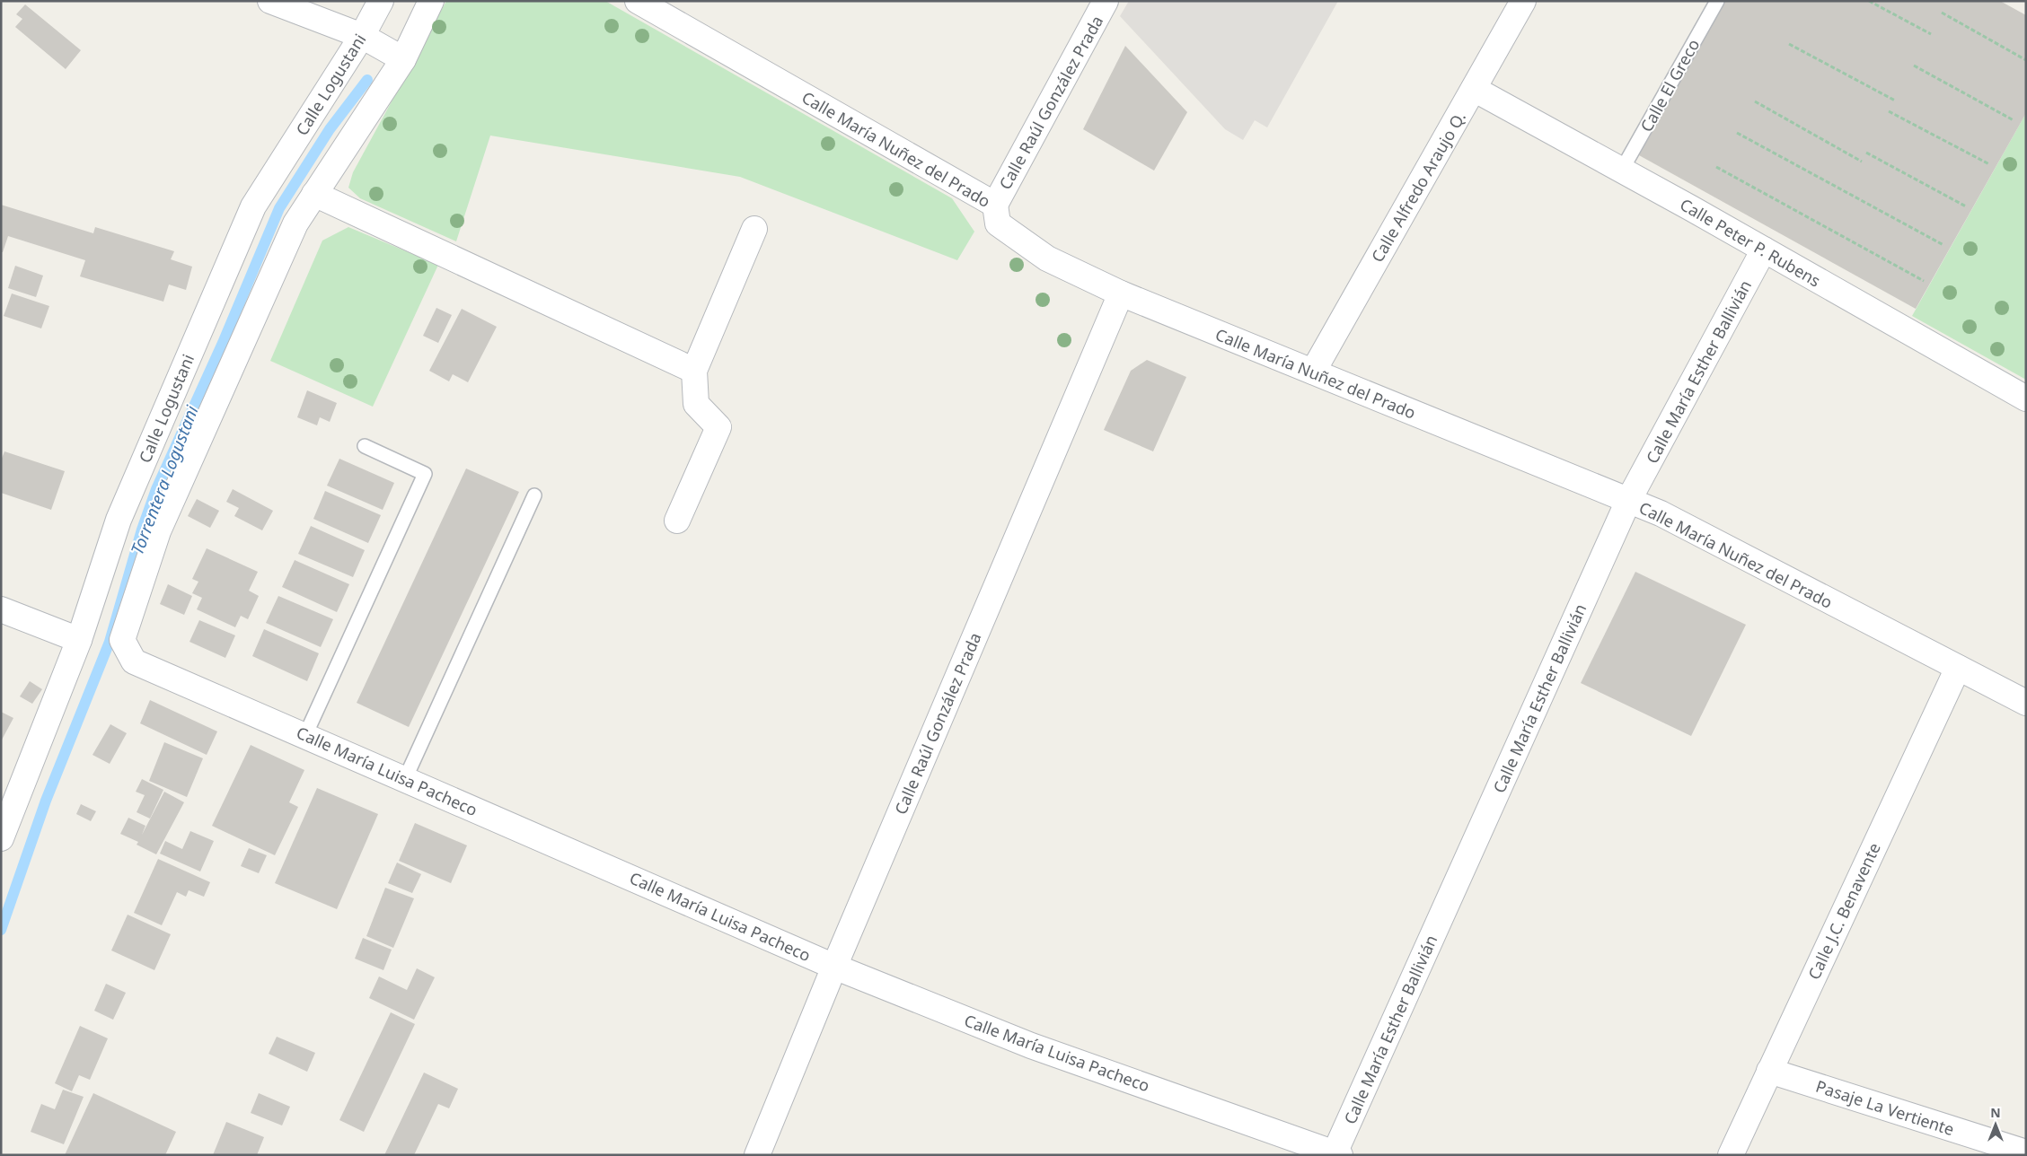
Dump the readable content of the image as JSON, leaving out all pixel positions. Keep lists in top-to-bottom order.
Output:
{
  "streets": {
    "street": [
      "Calle Logustani",
      "Calle Raúl González Prada",
      "Calle María Nuñez del Prado",
      "Calle Alfredo Araujo Q.",
      "Calle Peter P. Rubens",
      "Calle María Esther Ballivián",
      "Calle María Luisa Pacheco",
      "Calle J.C. Benavente",
      "Pasaje La Vertiente"
    ],
    "lane": ["Calle El Greco"]
  },
  "crossings": [
    ["Calle El Greco", "Calle Peter P. Rubens"],
    ["Calle Raúl González Prada", "Calle María Nuñez del Prado"],
    ["Calle Raúl González Prada", "Calle María Luisa Pacheco"],
    ["Calle María Nuñez del Prado", "Calle Alfredo Araujo Q."],
    ["Calle María Nuñez del Prado", "Calle María Esther Ballivián"],
    ["Calle María Nuñez del Prado", "Calle J.C. Benavente"],
    ["Calle Alfredo Araujo Q.", "Calle Peter P. Rubens"],
    ["Calle Peter P. Rubens", "Calle María Esther Ballivián"],
    ["Calle María Esther Ballivián", "Calle María Luisa Pacheco"],
    ["Calle J.C. Benavente", "Pasaje La Vertiente"]
  ],
  "water": ["Torrentera Logustani"],
  "north": "top"
}
